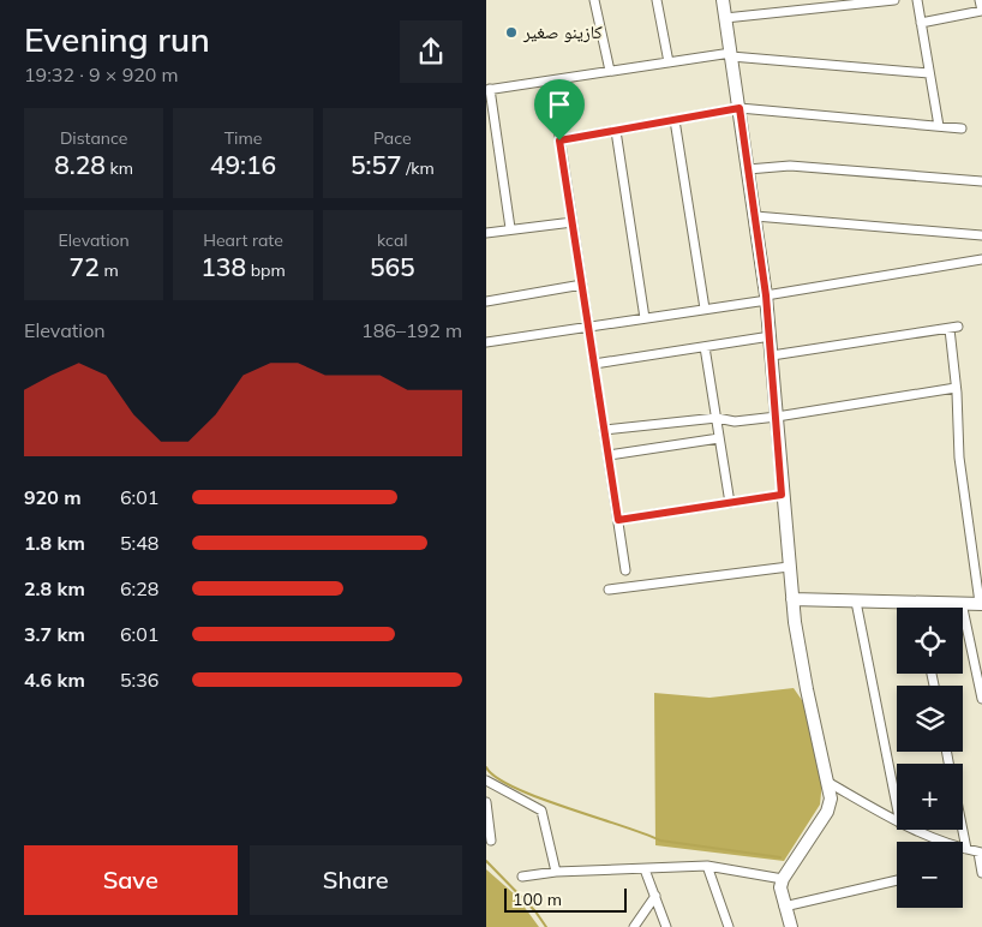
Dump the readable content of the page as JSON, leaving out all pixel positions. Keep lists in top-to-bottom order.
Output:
{
  "places": ["كازينو صغير"],
  "scale_bar": "100 m",
  "page": {
    "heading": ["Evening run", "19:32 · 9 × 920 m"],
    "stats": [
      ["Distance", "8.28 km"],
      ["Time", "49:16"],
      ["Pace", "5:57 /km"],
      ["Elevation", "72 m"],
      ["Heart rate", "138 bpm"],
      ["kcal", "565"]
    ],
    "chart": ["Elevation", "186–192 m"],
    "list": [
      {
        "name": "920 m",
        "note": "6:01"
      },
      {
        "name": "1.8 km",
        "note": "5:48"
      },
      {
        "name": "2.8 km",
        "note": "6:28"
      },
      {
        "name": "3.7 km",
        "note": "6:01"
      },
      {
        "name": "4.6 km",
        "note": "5:36"
      }
    ],
    "map_buttons": ["+", "−"],
    "buttons": ["Save", "Share"],
    "scale": "100 m"
  }
}
